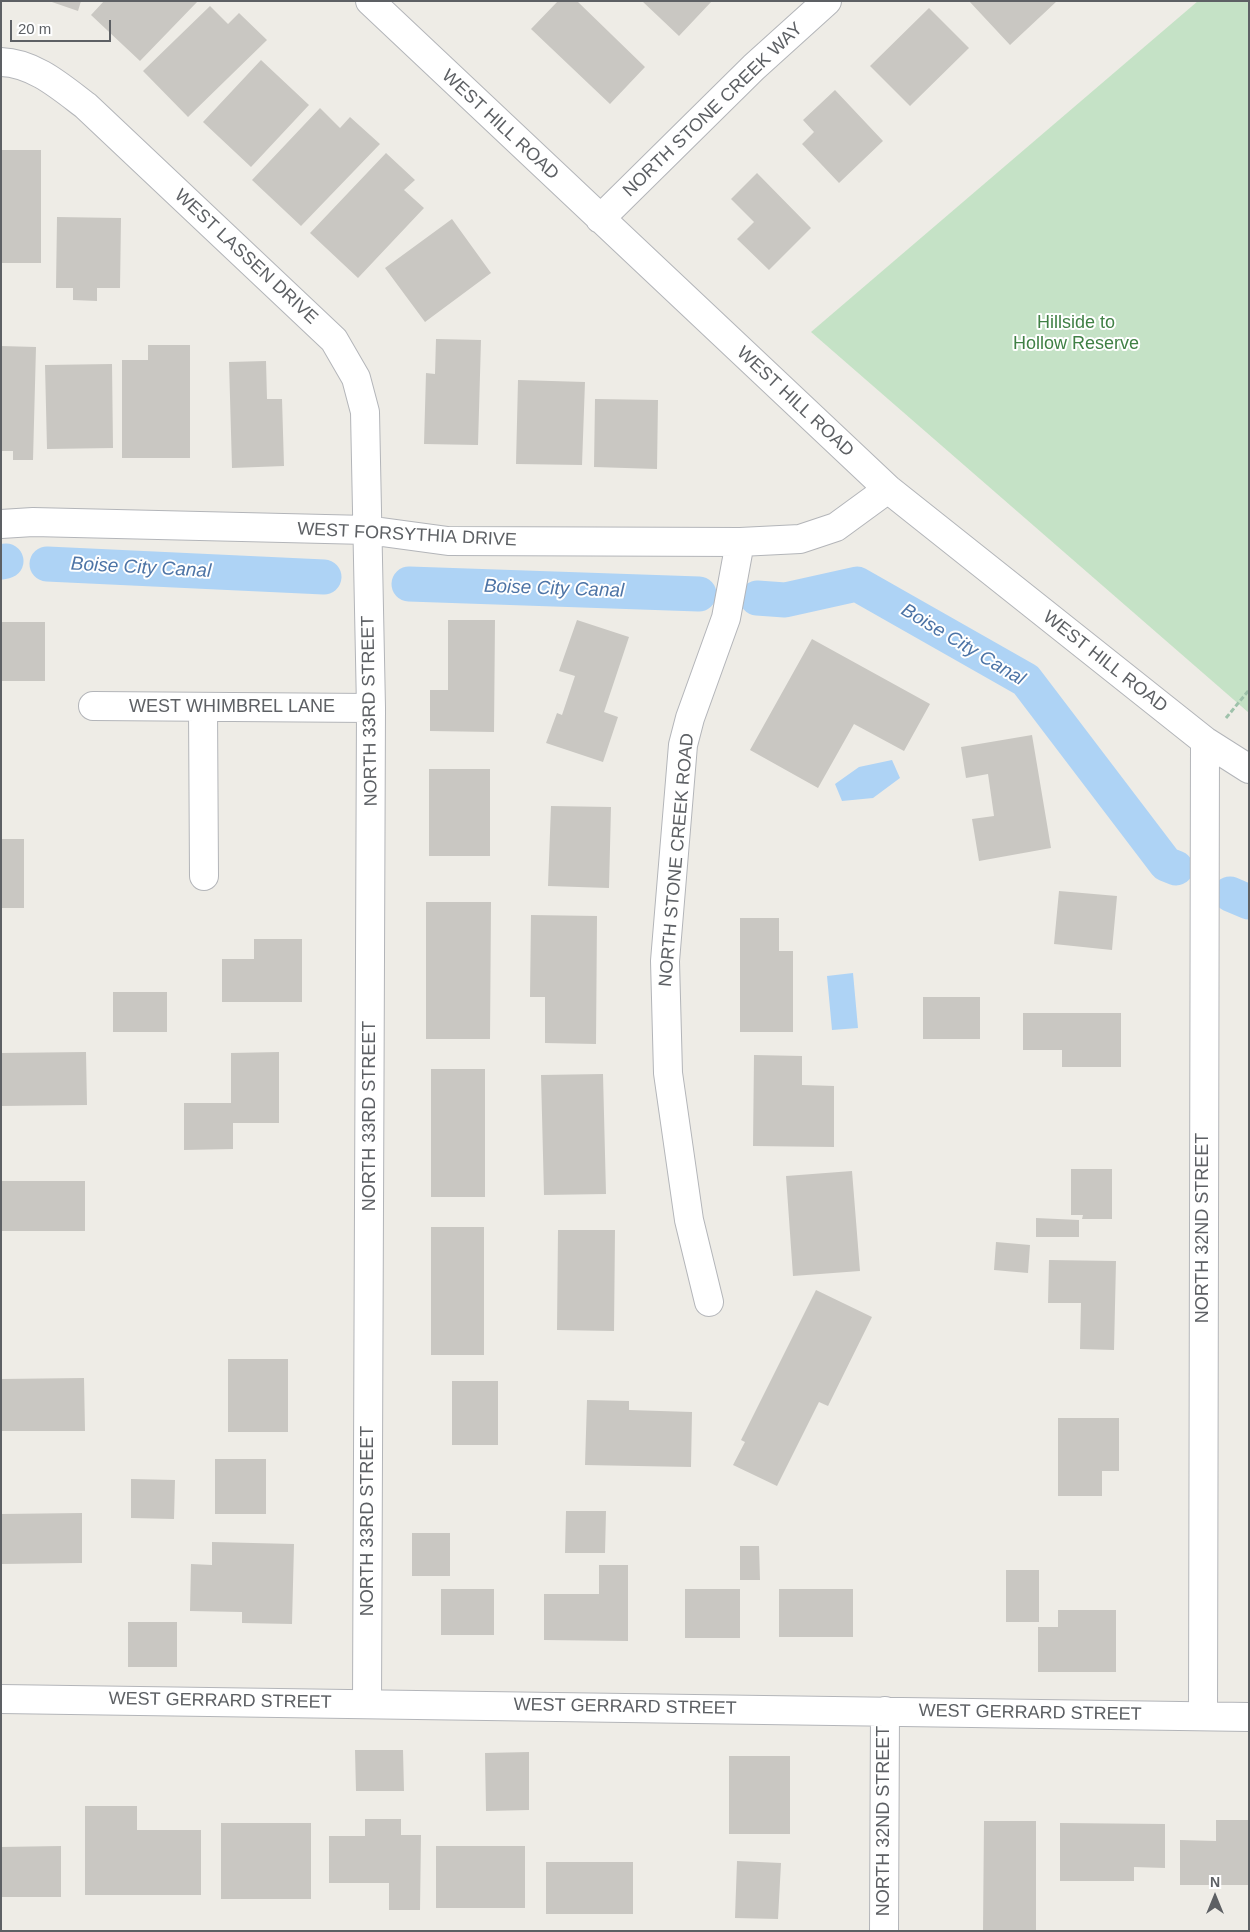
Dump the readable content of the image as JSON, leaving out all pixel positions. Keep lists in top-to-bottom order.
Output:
{
  "streets": {
    "street": [
      "NORTH STONE CREEK WAY",
      "WEST HILL ROAD",
      "WEST LASSEN DRIVE",
      "WEST FORSYTHIA DRIVE",
      "WEST WHIMBREL LANE",
      "NORTH 33RD STREET",
      "NORTH STONE CREEK ROAD",
      "NORTH 32ND STREET",
      "WEST GERRARD STREET"
    ]
  },
  "crossings": [
    ["NORTH STONE CREEK WAY", "WEST HILL ROAD"],
    ["WEST HILL ROAD", "WEST FORSYTHIA DRIVE"],
    ["WEST HILL ROAD", "NORTH 32ND STREET"],
    ["WEST LASSEN DRIVE", "WEST FORSYTHIA DRIVE"],
    ["WEST LASSEN DRIVE", "NORTH 33RD STREET"],
    ["WEST FORSYTHIA DRIVE", "NORTH 33RD STREET"],
    ["WEST FORSYTHIA DRIVE", "NORTH STONE CREEK ROAD"],
    ["WEST WHIMBREL LANE", "NORTH 33RD STREET"],
    ["NORTH 33RD STREET", "WEST GERRARD STREET"],
    ["NORTH 32ND STREET", "WEST GERRARD STREET"]
  ],
  "water": ["Boise City Canal"],
  "parks": ["Hillside to Hollow Reserve"],
  "scale_bar": "20 m",
  "north": "top"
}
